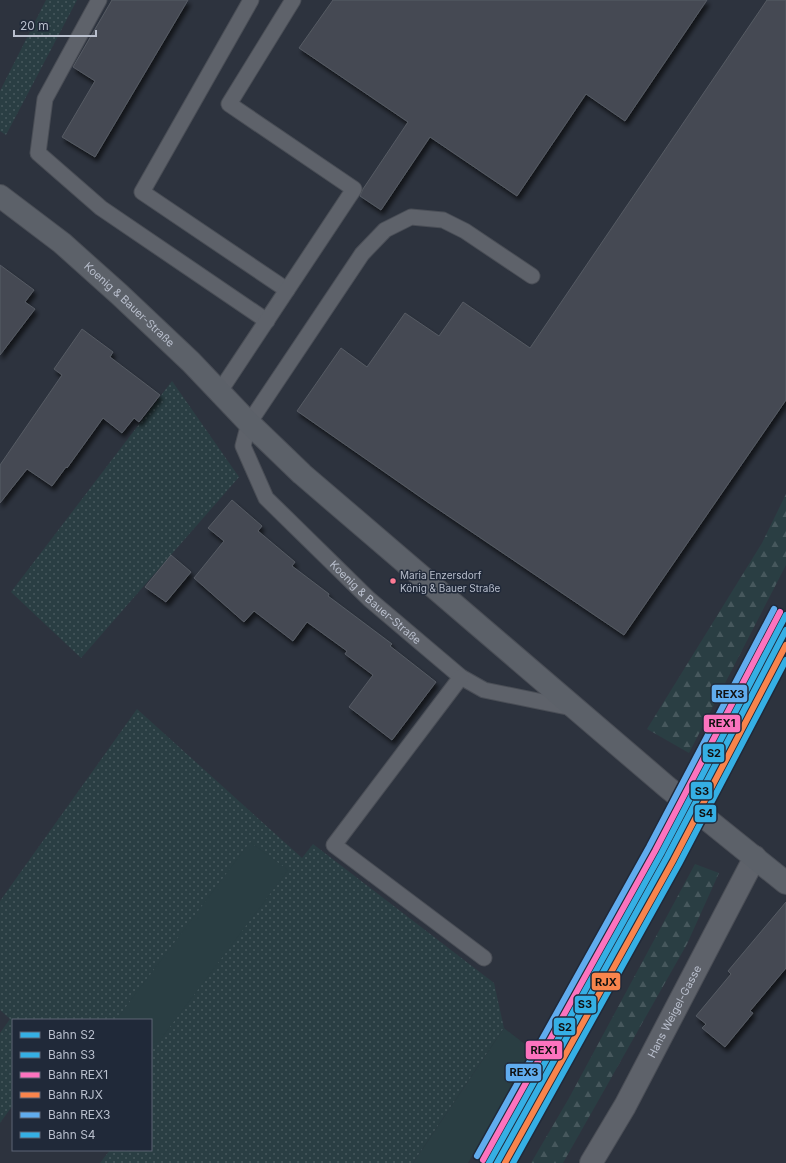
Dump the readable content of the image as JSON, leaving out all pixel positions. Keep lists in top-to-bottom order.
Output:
{
  "streets": {
    "street": ["Koenig & Bauer-Straße", "Hans Weigel-Gasse"]
  },
  "crossings": [
    ["Koenig & Bauer-Straße", "Hans Weigel-Gasse"]
  ],
  "places": ["Maria Enzersdorf König & Bauer Straße"],
  "lines": [
    "rail line REX3",
    "rail line REX1",
    "rail line S2",
    "rail line S3",
    "rail line RJX",
    "rail line S4"
  ],
  "legend": [
    "Bahn S2",
    "Bahn S3",
    "Bahn REX1",
    "Bahn RJX",
    "Bahn REX3",
    "Bahn S4"
  ],
  "scale_bar": "20 m"
}
